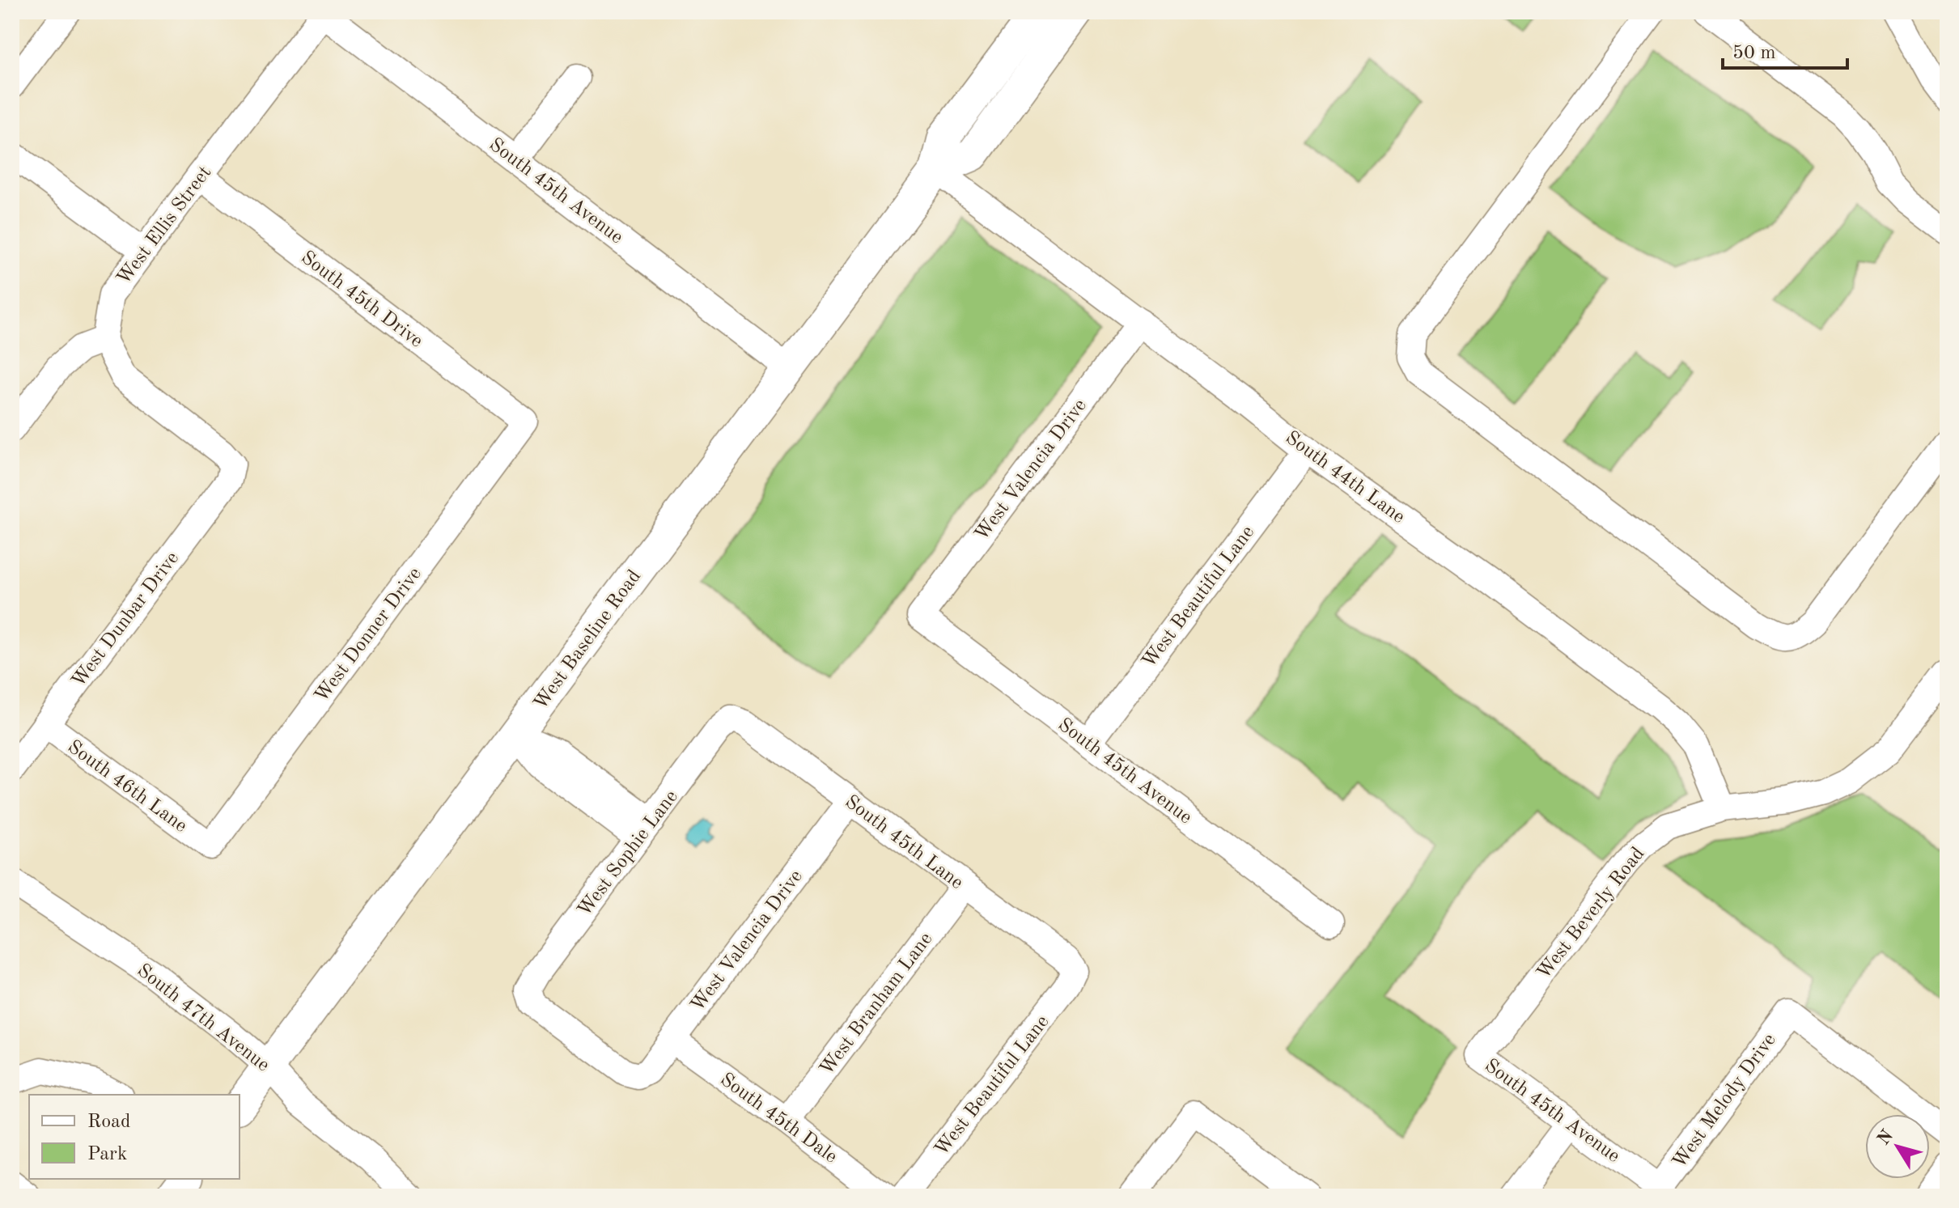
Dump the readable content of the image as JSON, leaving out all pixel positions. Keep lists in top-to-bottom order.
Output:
{
  "streets": {
    "main road": ["West Baseline Road"],
    "street": [
      "South 45th Avenue",
      "West Ellis Street",
      "South 45th Drive",
      "West Valencia Drive",
      "South 44th Lane",
      "West Beautiful Lane",
      "West Dunbar Drive",
      "West Donner Drive",
      "South 46th Lane",
      "South 45th Lane",
      "West Sophie Lane",
      "West Beverly Road",
      "West Branham Lane",
      "South 47th Avenue",
      "West Melody Drive",
      "South 45th Dale"
    ]
  },
  "crossings": [
    ["South 45th Avenue", "West Ellis Street"],
    ["South 45th Avenue", "West Valencia Drive"],
    ["South 45th Avenue", "West Beautiful Lane"],
    ["South 45th Avenue", "West Baseline Road"],
    ["South 45th Avenue", "West Beverly Road"],
    ["South 45th Avenue", "West Melody Drive"],
    ["West Ellis Street", "South 45th Drive"],
    ["West Ellis Street", "West Dunbar Drive"],
    ["South 45th Drive", "West Donner Drive"],
    ["West Valencia Drive", "South 44th Lane"],
    ["West Valencia Drive", "South 45th Lane"],
    ["West Valencia Drive", "West Sophie Lane"],
    ["West Valencia Drive", "South 45th Dale"],
    ["South 44th Lane", "West Beautiful Lane"],
    ["South 44th Lane", "West Baseline Road"],
    ["South 44th Lane", "West Beverly Road"],
    ["West Beautiful Lane", "South 45th Lane"],
    ["West Dunbar Drive", "South 46th Lane"],
    ["West Donner Drive", "South 46th Lane"],
    ["West Baseline Road", "South 47th Avenue"],
    ["South 45th Lane", "West Sophie Lane"],
    ["South 45th Lane", "West Branham Lane"],
    ["West Branham Lane", "South 45th Dale"]
  ],
  "legend": ["Road", "Park"],
  "scale_bar": "50 m",
  "north": "top left"
}
